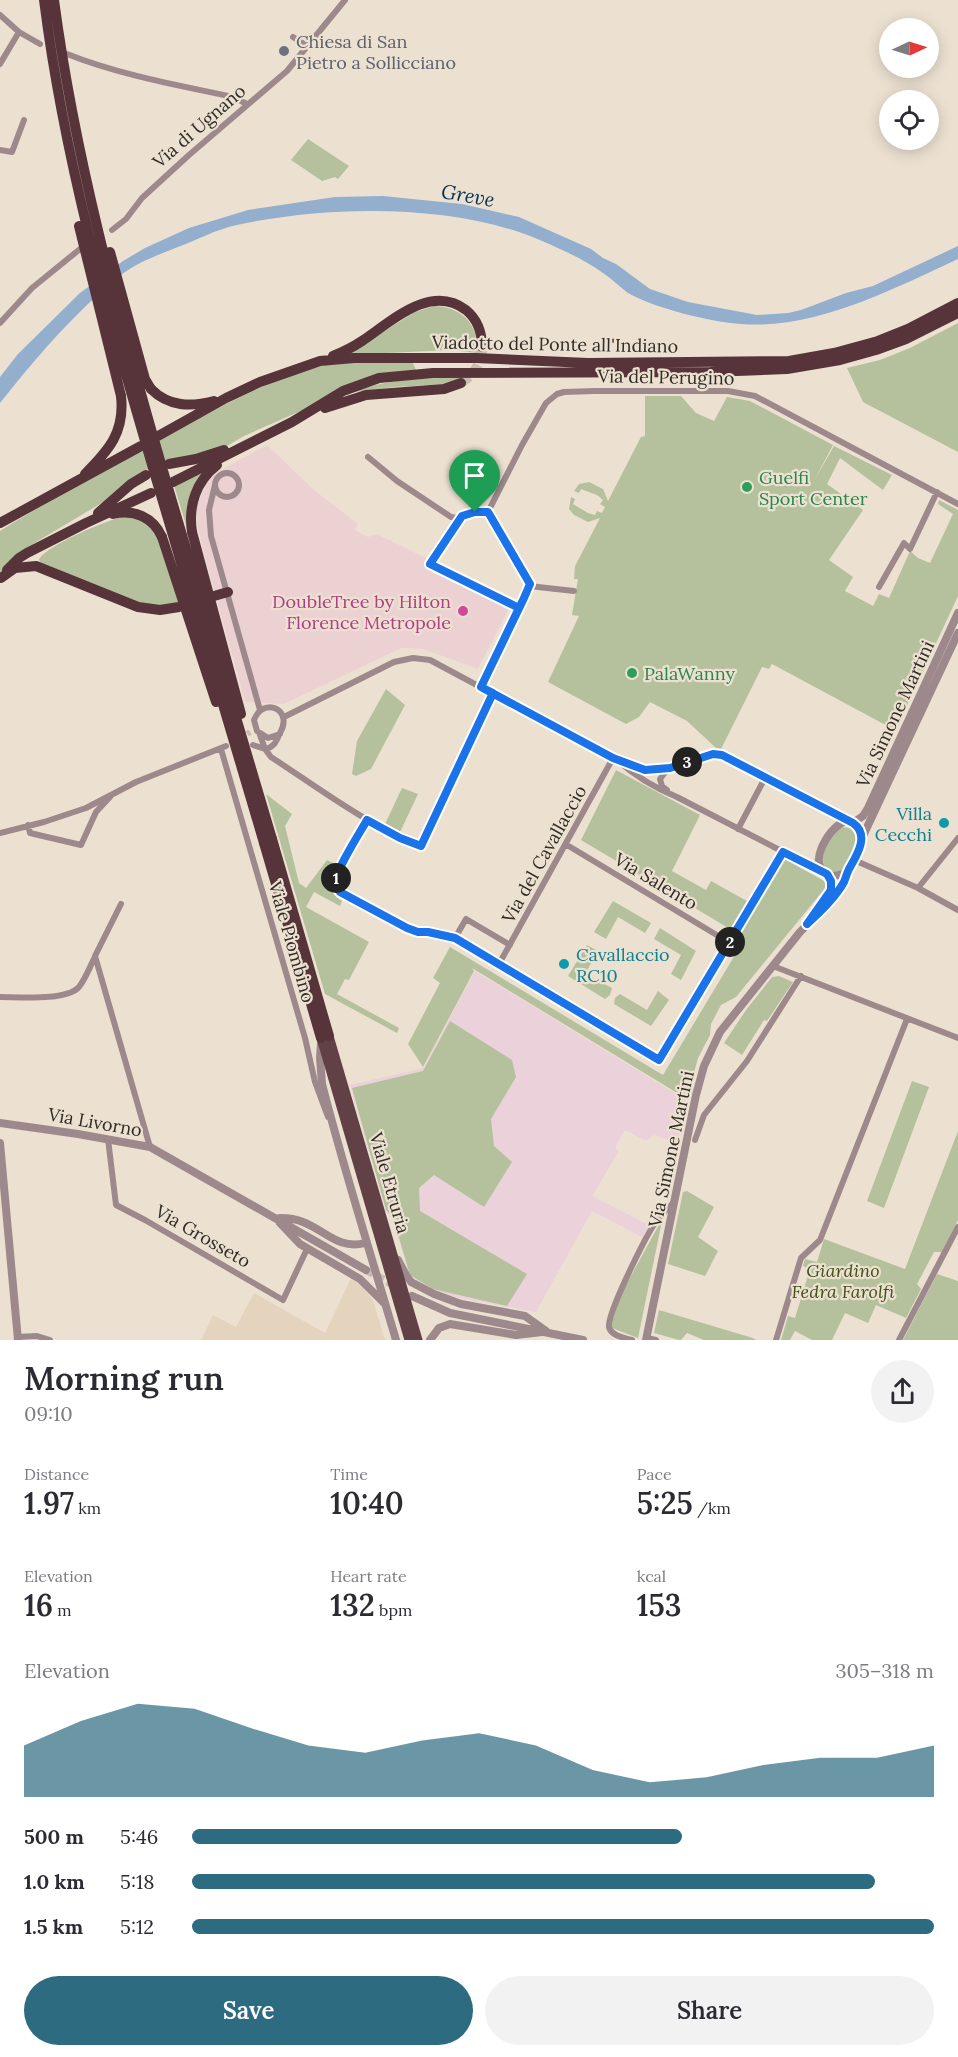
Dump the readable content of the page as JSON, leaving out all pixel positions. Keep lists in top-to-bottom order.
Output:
{
  "streets": {
    "highway": ["Viadotto del Ponte all'Indiano"],
    "main road": ["Viale Etruria"],
    "street": [
      "Via di Ugnano",
      "Via del Perugino",
      "Via Simone Martini",
      "Via del Cavallaccio",
      "Via Salento",
      "Viale Piombino",
      "Via Livorno",
      "Via Grosseto"
    ]
  },
  "crossings": [
    ["Via del Cavallaccio", "Via Salento"],
    ["Viale Piombino", "Via Livorno"],
    ["Viale Piombino", "Viale Etruria"],
    ["Via Livorno", "Via Grosseto"]
  ],
  "water": ["Greve"],
  "parks": ["Giardino Fedra Farolfi"],
  "places": [
    "Chiesa di San Pietro a Sollicciano",
    "Guelfi Sport Center",
    "DoubleTree by Hilton Florence Metropole",
    "PalaWanny",
    "Villa Cecchi",
    "Cavallaccio RC10"
  ],
  "north": "right",
  "page": {
    "pins": ["3", "1", "2"],
    "heading": ["Morning run", "09:10"],
    "stats": [
      ["Distance", "1.97 km"],
      ["Time", "10:40"],
      ["Pace", "5:25 /km"],
      ["Elevation", "16 m"],
      ["Heart rate", "132 bpm"],
      ["kcal", "153"]
    ],
    "chart": ["Elevation", "305–318 m"],
    "list": [
      {
        "name": "500 m",
        "note": "5:46"
      },
      {
        "name": "1.0 km",
        "note": "5:18"
      },
      {
        "name": "1.5 km",
        "note": "5:12"
      }
    ],
    "buttons": ["Save", "Share"]
  }
}
